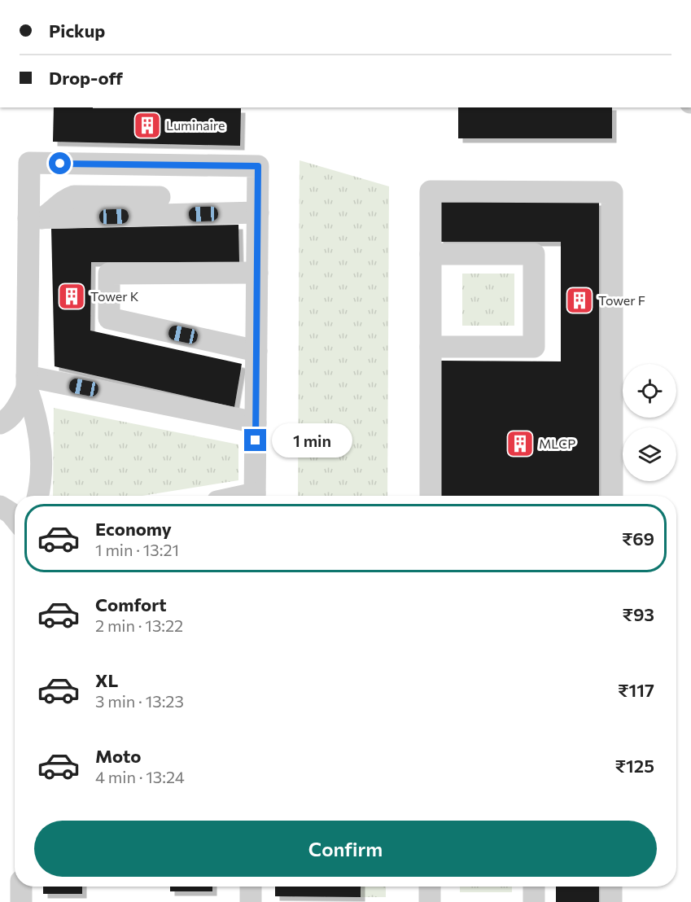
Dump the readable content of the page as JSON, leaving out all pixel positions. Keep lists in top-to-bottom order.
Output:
{
  "places": {
    "building": [
      "Luminaire",
      "Tower K",
      "Tower F",
      "MLCP"
    ]
  },
  "page": {
    "banner": ["Pickup", "Drop-off"],
    "bubble": "1 min",
    "list": [
      {
        "name": "Economy",
        "note": "1 min · 13:21",
        "value": "₹69"
      },
      {
        "name": "Comfort",
        "note": "2 min · 13:22",
        "value": "₹93"
      },
      {
        "name": "XL",
        "note": "3 min · 13:23",
        "value": "₹117"
      },
      {
        "name": "Moto",
        "note": "4 min · 13:24",
        "value": "₹125"
      }
    ],
    "buttons": "Confirm"
  }
}
